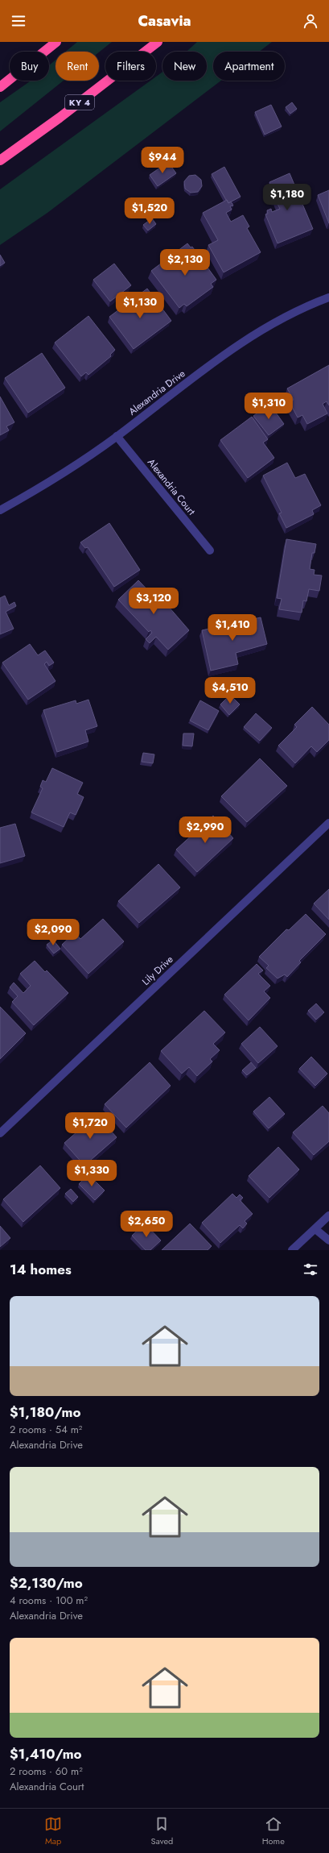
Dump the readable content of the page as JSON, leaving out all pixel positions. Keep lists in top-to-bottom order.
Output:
{
  "streets": {
    "highway": ["KY 4"],
    "street": ["Alexandria Drive", "Alexandria Court", "Lily Drive"]
  },
  "crossings": [
    ["Alexandria Drive", "Alexandria Court"]
  ],
  "page": {
    "header": "Casavia",
    "chip": [
      "Buy",
      "Rent",
      "Filters",
      "New",
      "Apartment"
    ],
    "price": [
      "$944",
      "$1,180",
      "$1,520",
      "$2,130",
      "$1,130",
      "$1,310",
      "$3,120",
      "$1,410",
      "$4,510",
      "$2,990",
      "$2,090",
      "$1,720",
      "$1,330",
      "$2,650"
    ],
    "heading": "14 homes",
    "list": [
      {
        "name": "$1,180/mo",
        "note": "2 rooms · 54 m² · Alexandria Drive"
      },
      {
        "name": "$2,130/mo",
        "note": "4 rooms · 100 m² · Alexandria Drive"
      },
      {
        "name": "$1,410/mo",
        "note": "2 rooms · 60 m² · Alexandria Court"
      }
    ],
    "tabs": ["Map", "Saved", "Home"]
  }
}
